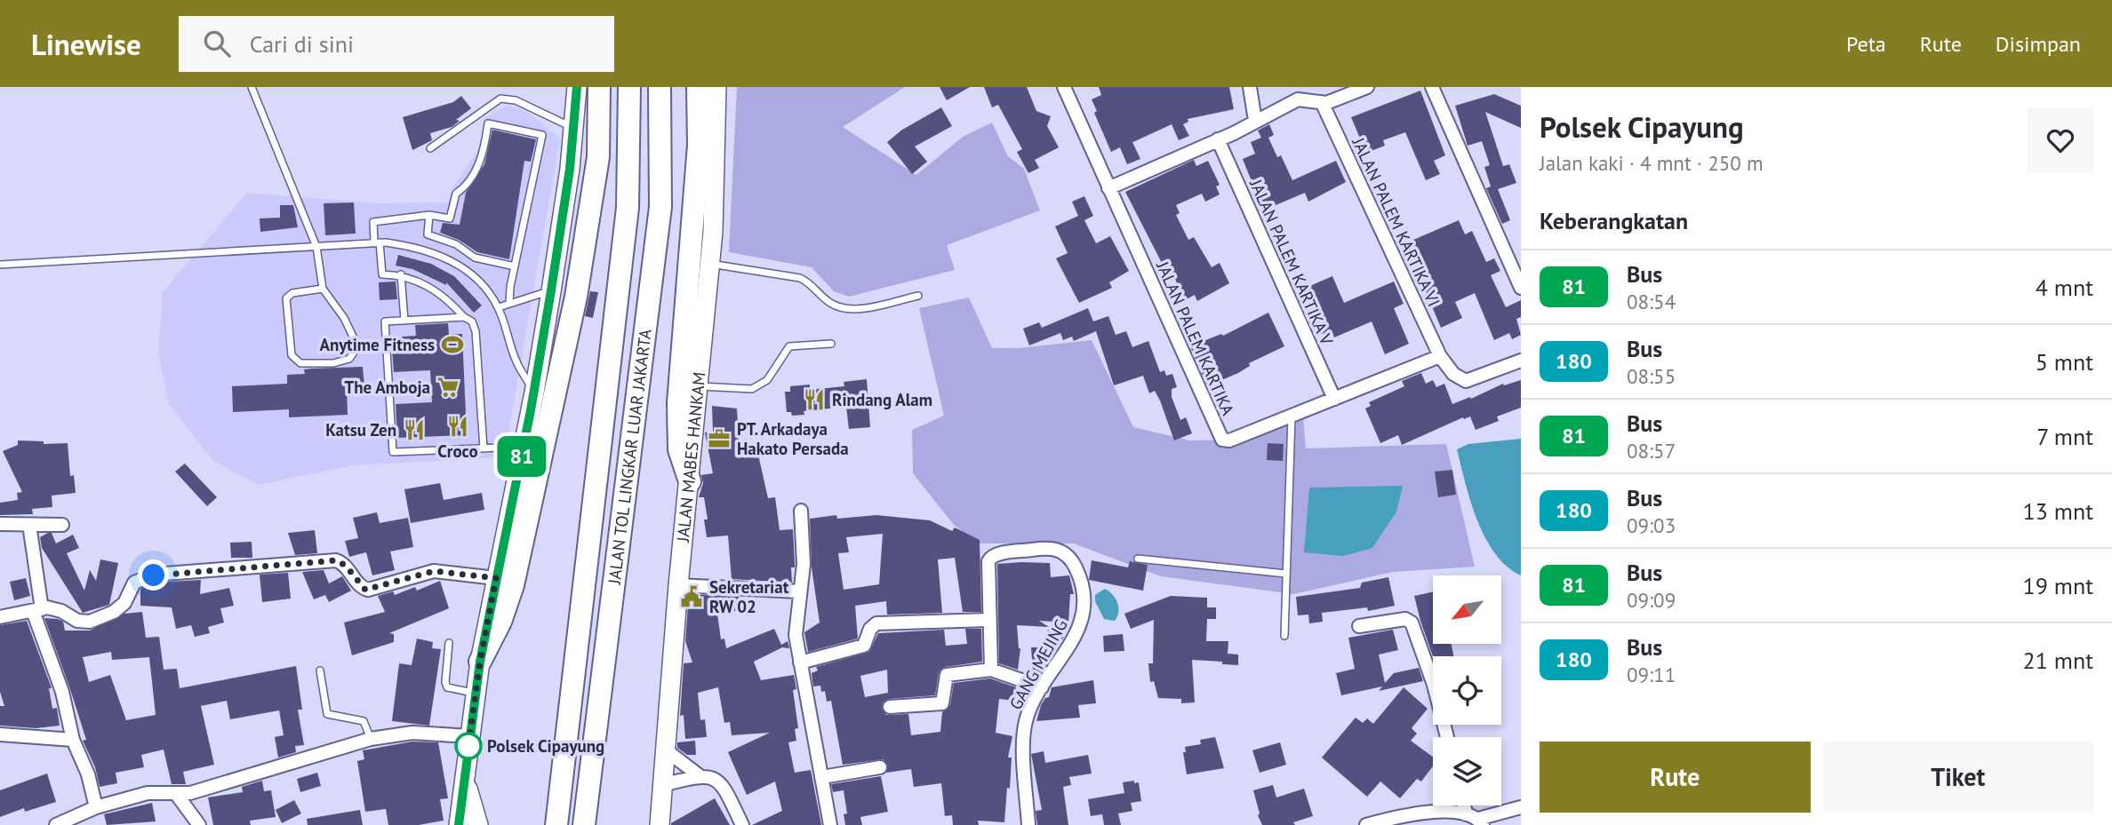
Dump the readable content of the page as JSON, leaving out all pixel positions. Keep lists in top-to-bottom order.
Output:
{
  "streets": {
    "highway": ["JALAN TOL LINGKAR LUAR JAKARTA"],
    "main road": ["JALAN MABES HANKAM"],
    "street": [
      "JALAN PALEM KARTIKA VI",
      "JALAN PALEM KARTIKA V",
      "JALAN PALEM KARTIKA",
      "GANG MEJING"
    ]
  },
  "crossings": [
    ["JALAN PALEM KARTIKA VI", "JALAN PALEM KARTIKA"],
    ["JALAN PALEM KARTIKA V", "JALAN PALEM KARTIKA"]
  ],
  "places": {
    "sports": ["Anytime Fitness"],
    "supermarket": ["The Amboja"],
    "restaurant": ["Rindang Alam", "Croco", "Katsu Zen"],
    "office": ["PT. Arkadaya Hakato Persada"],
    "public building": ["Sekretariat RW 02"],
    "other": ["Polsek Cipayung"]
  },
  "lines": ["bus line 81"],
  "north": "bottom left",
  "page": {
    "header": "Linewise",
    "search": "Cari di sini",
    "nav": ["Peta", "Rute", "Disimpan"],
    "on_map": "81",
    "heading": [
      ["Polsek Cipayung", "Jalan kaki · 4 mnt · 250 m"],
      "Keberangkatan"
    ],
    "list": [
      {
        "mark": "81",
        "name": "Bus",
        "note": "08:54",
        "value": "4 mnt"
      },
      {
        "mark": "180",
        "name": "Bus",
        "note": "08:55",
        "value": "5 mnt"
      },
      {
        "mark": "81",
        "name": "Bus",
        "note": "08:57",
        "value": "7 mnt"
      },
      {
        "mark": "180",
        "name": "Bus",
        "note": "09:03",
        "value": "13 mnt"
      },
      {
        "mark": "81",
        "name": "Bus",
        "note": "09:09",
        "value": "19 mnt"
      },
      {
        "mark": "180",
        "name": "Bus",
        "note": "09:11",
        "value": "21 mnt"
      }
    ],
    "buttons": ["Rute", "Tiket"]
  }
}
